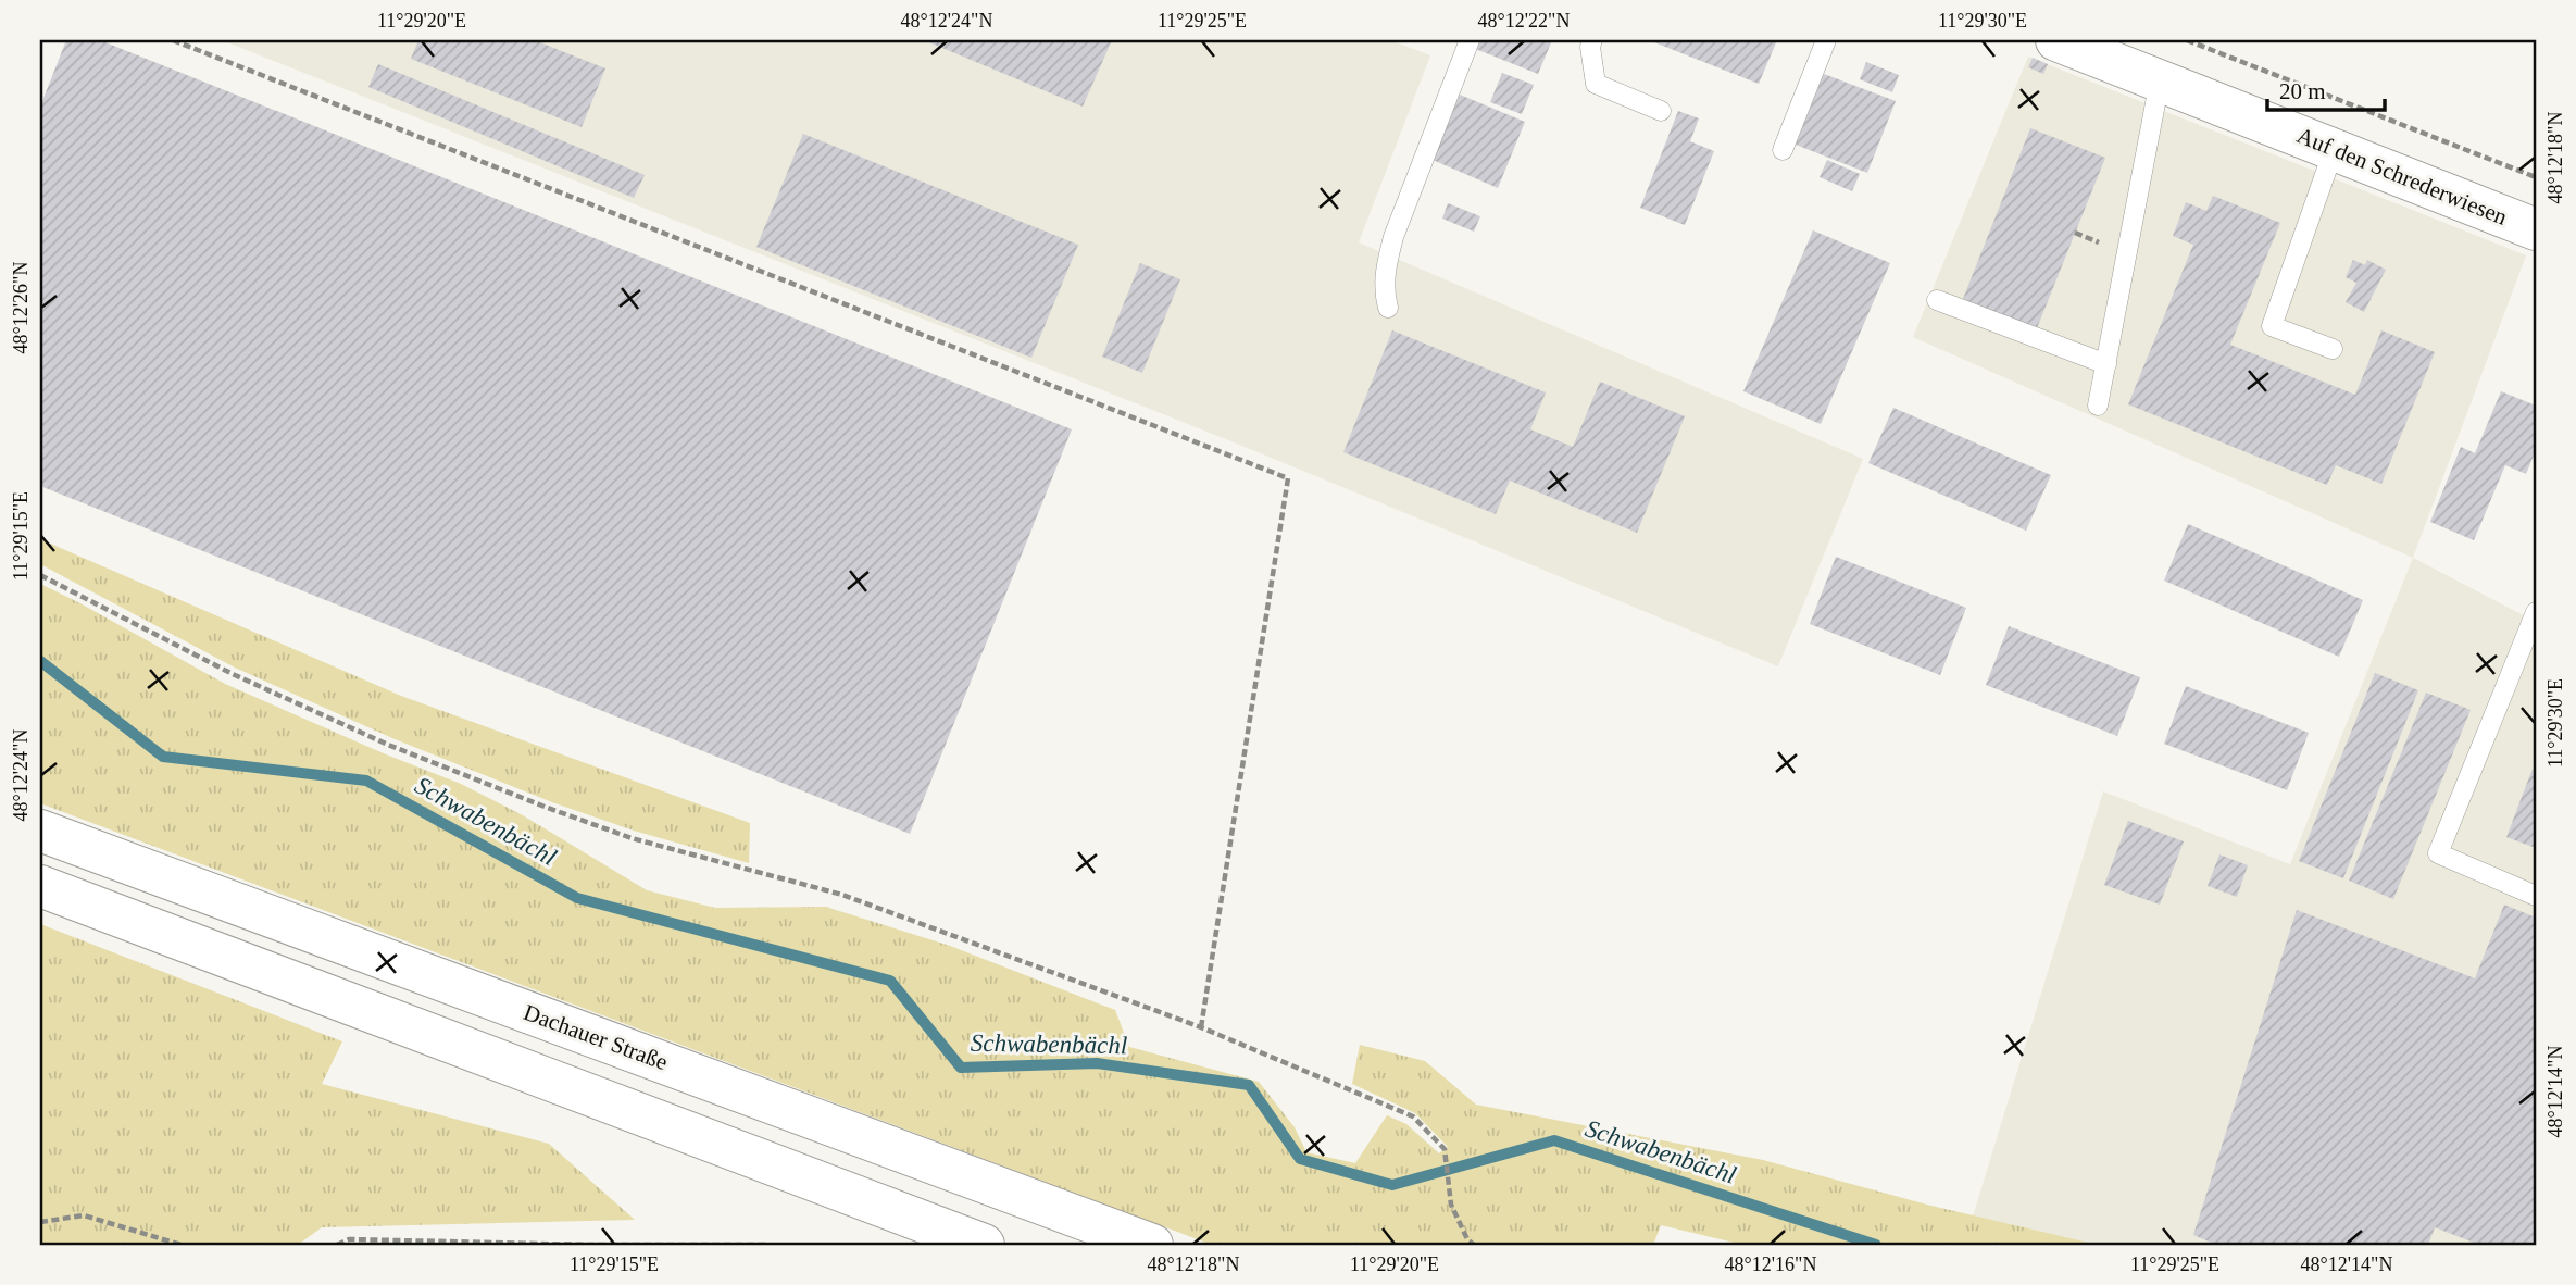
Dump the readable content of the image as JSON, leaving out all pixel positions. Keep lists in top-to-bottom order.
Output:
{
  "streets": {
    "main road": ["Auf den Schrederwiesen", "Dachauer Straße"]
  },
  "water": ["Schwabenbächl"],
  "scale_bar": "20 m",
  "coordinates": [
    "11°29'20\"E",
    "48°12'24\"N",
    "11°29'25\"E",
    "48°12'22\"N",
    "11°29'30\"E",
    "48°12'18\"N",
    "48°12'26\"N",
    "11°29'15\"E",
    "48°12'14\"N",
    "48°12'16\"N"
  ]
}
